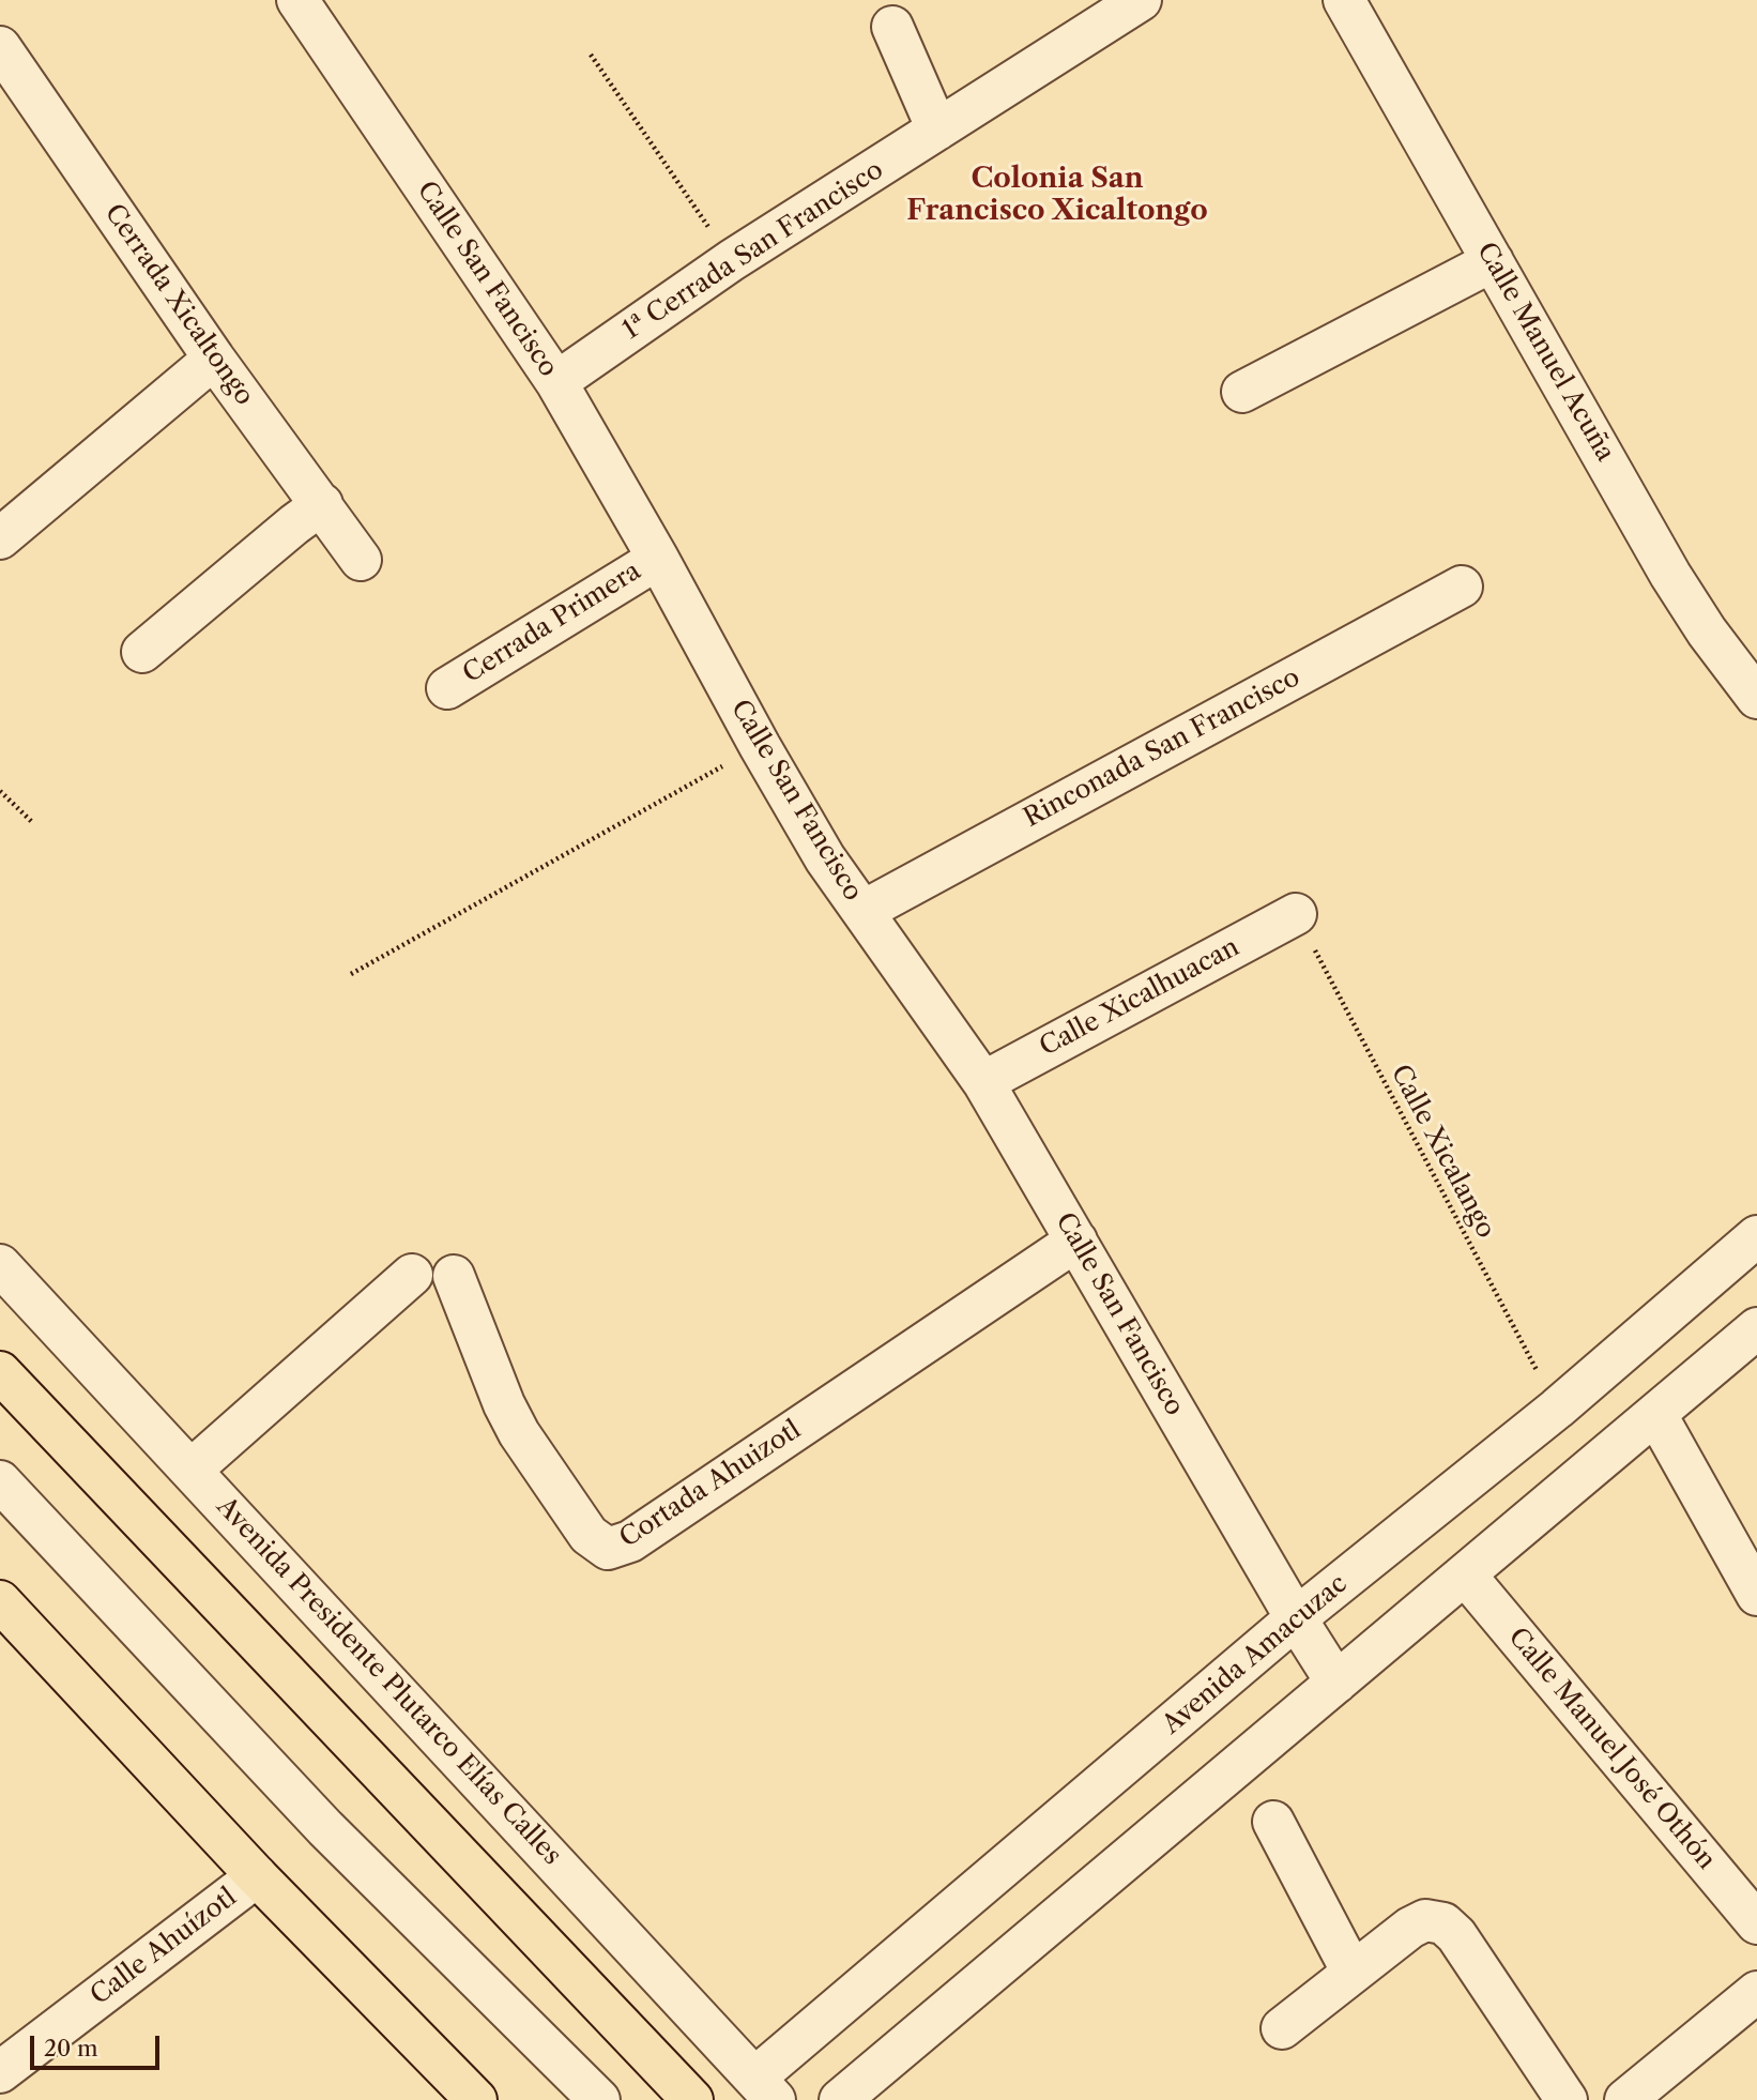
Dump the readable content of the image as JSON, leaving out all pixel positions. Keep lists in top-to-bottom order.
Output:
{
  "streets": {
    "street": [
      "1ª Cerrada San Francisco",
      "Calle San Fancisco",
      "Cerrada Xicaltongo",
      "Calle Manuel Acuña",
      "Cerrada Primera",
      "Rinconada San Francisco",
      "Calle Xicalhuacan",
      "Cortada Ahuizotl",
      "Avenida Amacuzac",
      "Avenida Presidente Plutarco Elías Calles",
      "Calle Manuel José Othón",
      "Calle Ahuízotl"
    ],
    "path": ["Calle Xicalango"]
  },
  "crossings": [
    ["1ª Cerrada San Francisco", "Calle San Fancisco"],
    ["Calle San Fancisco", "Cerrada Primera"],
    ["Calle San Fancisco", "Rinconada San Francisco"],
    ["Calle San Fancisco", "Calle Xicalhuacan"],
    ["Calle San Fancisco", "Cortada Ahuizotl"],
    ["Calle San Fancisco", "Avenida Amacuzac"],
    ["Calle Xicalhuacan", "Calle Xicalango"],
    ["Calle Xicalango", "Avenida Amacuzac"],
    ["Avenida Amacuzac", "Avenida Presidente Plutarco Elías Calles"]
  ],
  "districts": ["Colonia San Francisco Xicaltongo"],
  "scale_bar": "20 m"
}
